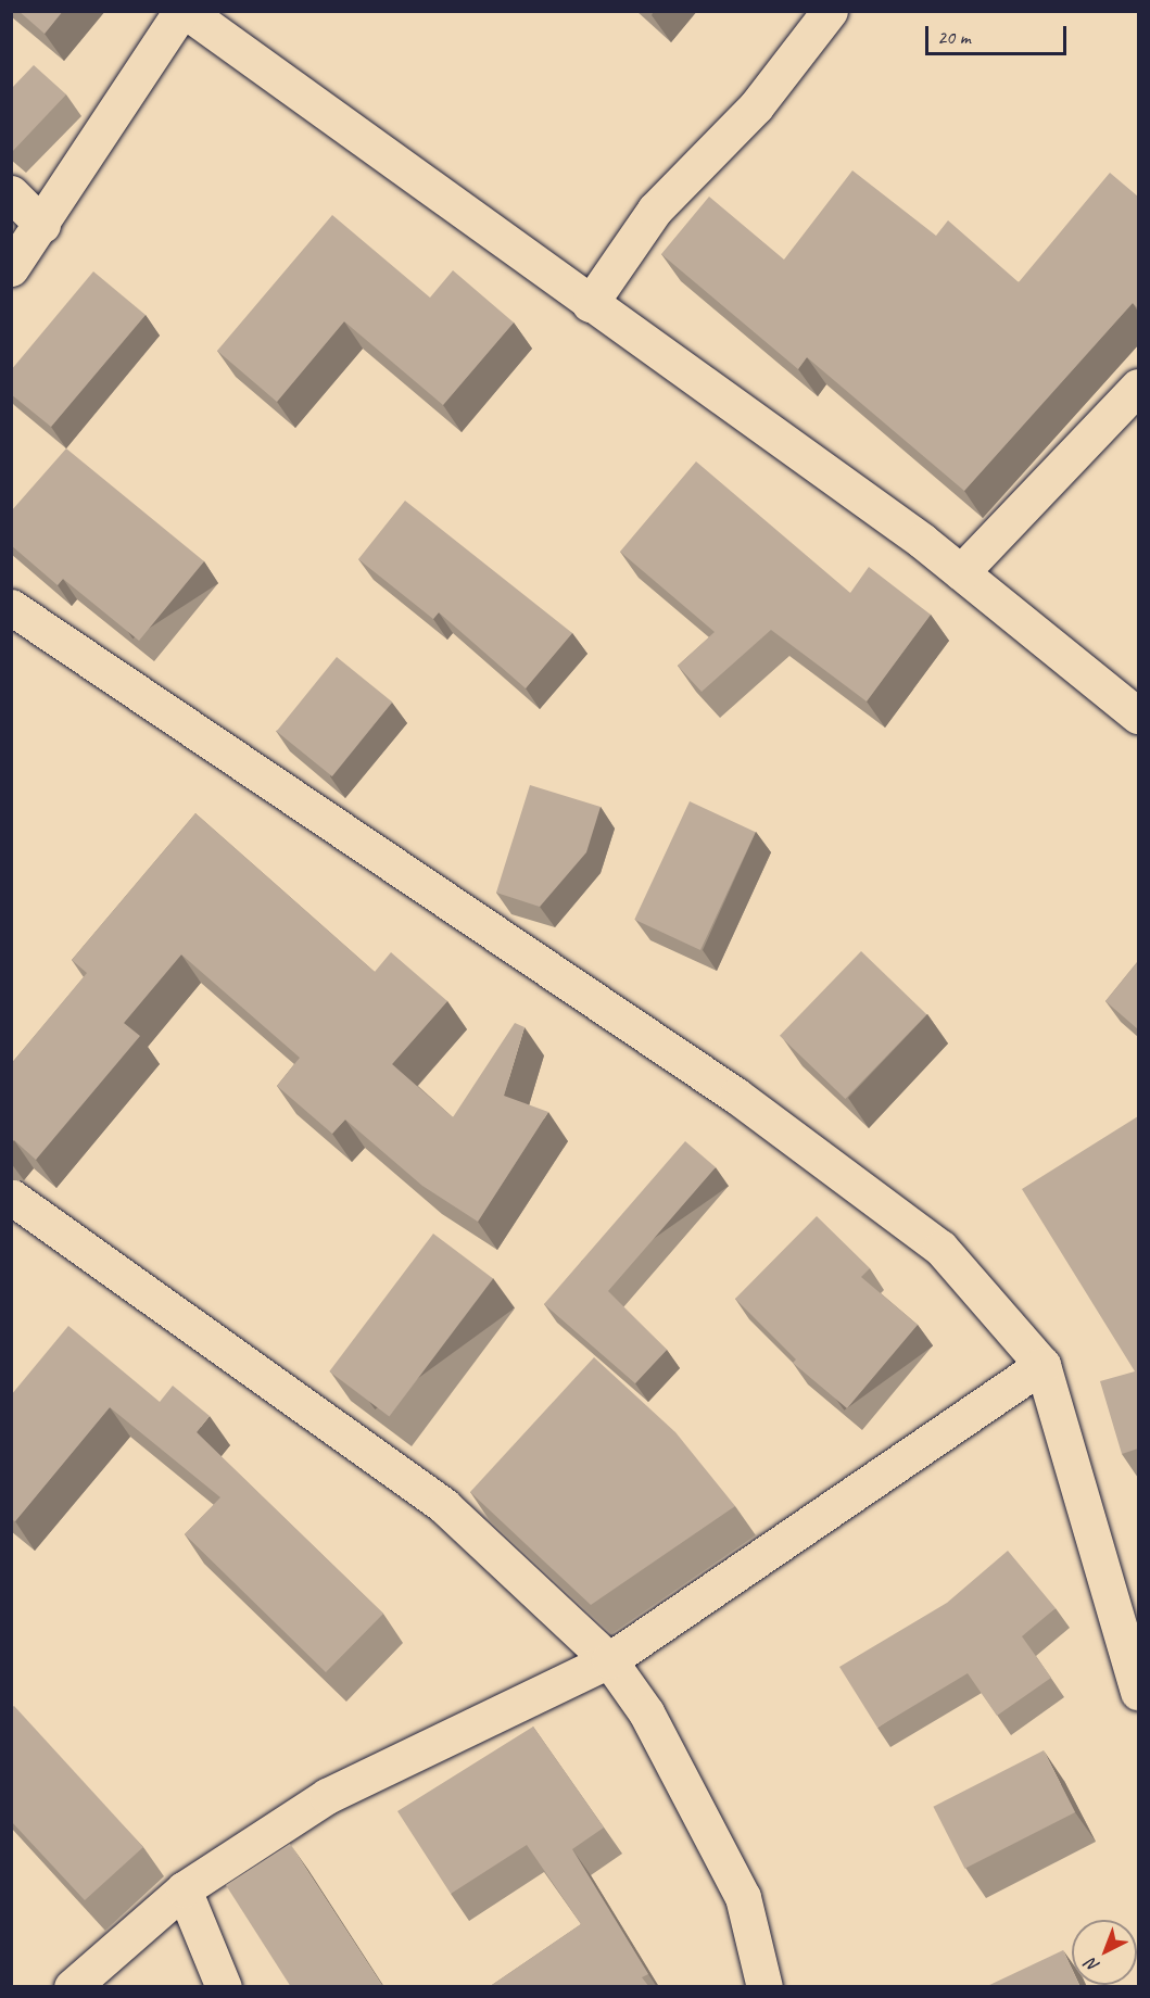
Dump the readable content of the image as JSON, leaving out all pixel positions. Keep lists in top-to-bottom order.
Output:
{
  "scale_bar": "20 m",
  "north": "bottom left"
}
